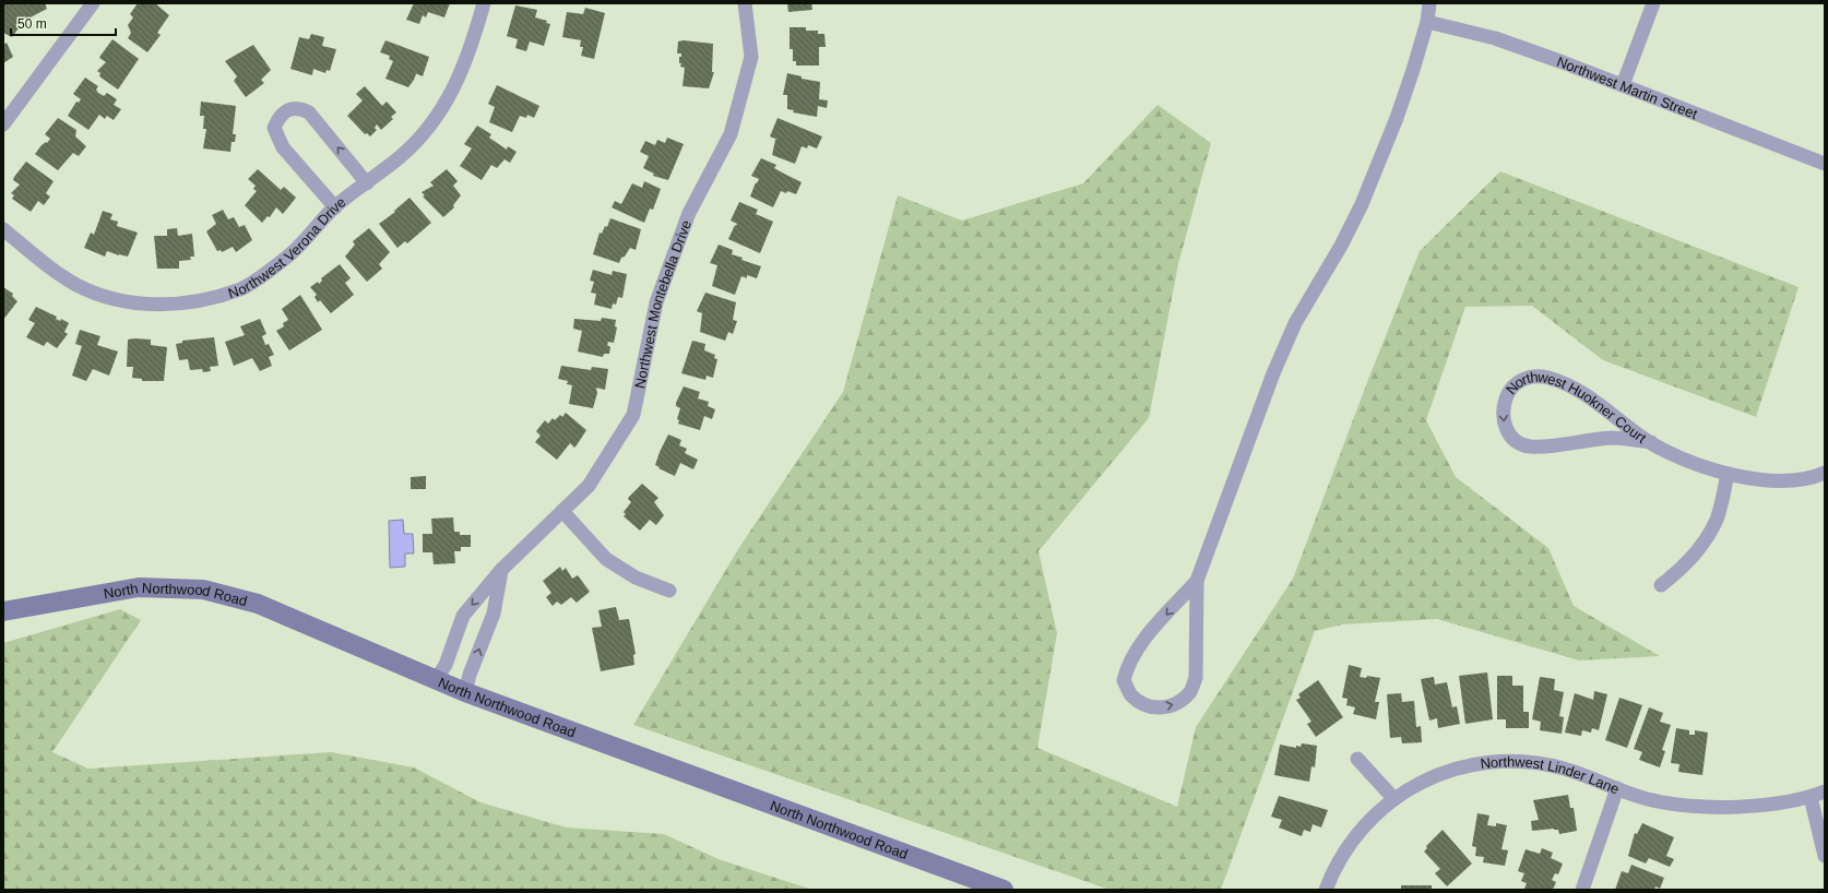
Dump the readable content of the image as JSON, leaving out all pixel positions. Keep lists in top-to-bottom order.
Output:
{
  "streets": {
    "street": [
      "Northwest Martin Street",
      "Northwest Verona Drive",
      "Northwest Montebella Drive",
      "Northwest Huokner Court",
      "North Northwood Road",
      "Northwest Linder Lane"
    ]
  },
  "crossings": [
    ["Northwest Montebella Drive", "North Northwood Road"]
  ],
  "scale_bar": "50 m"
}
